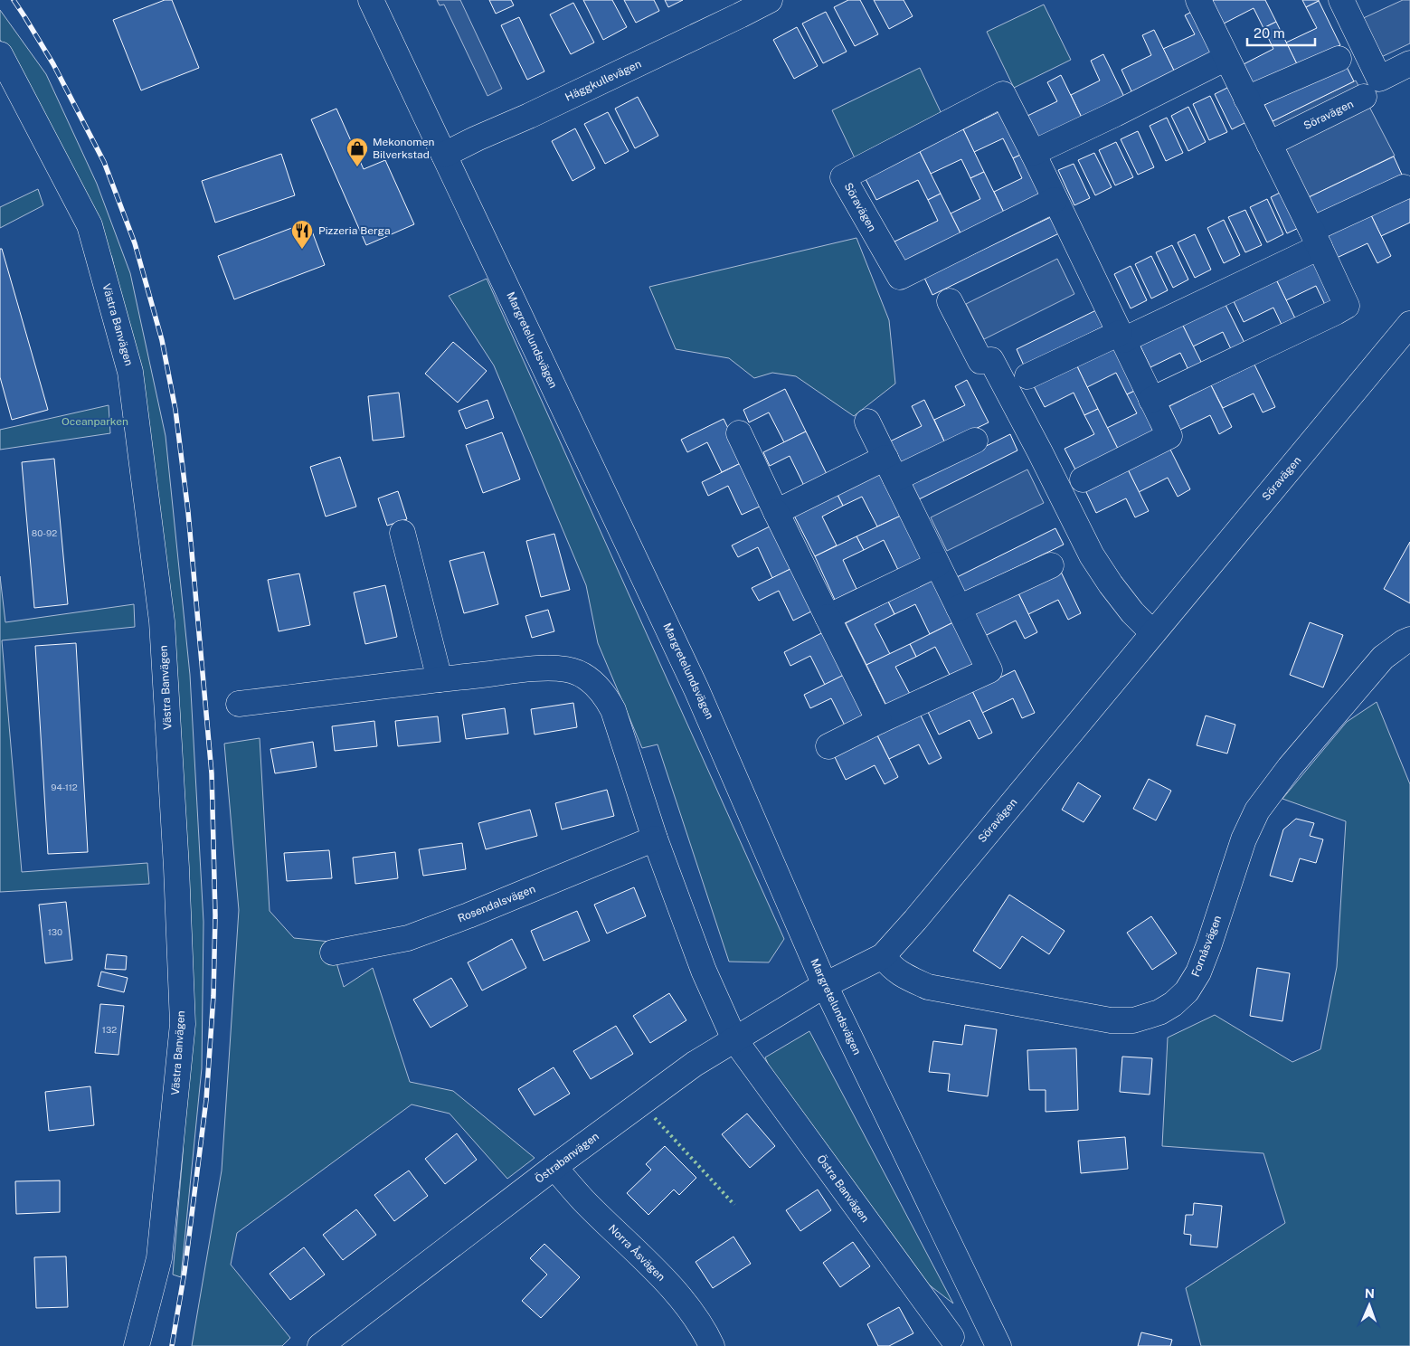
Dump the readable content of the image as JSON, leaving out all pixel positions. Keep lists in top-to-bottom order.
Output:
{
  "streets": {
    "street": [
      "Häggkullevägen",
      "Söravägen",
      "Västra Banvägen",
      "Margretelundsvägen",
      "Rosendalsvägen",
      "Fornåsvägen",
      "Östrabanvägen",
      "Östra Banvägen",
      "Norra Åsvägen"
    ]
  },
  "crossings": [
    ["Häggkullevägen", "Margretelundsvägen"],
    ["Söravägen", "Margretelundsvägen"],
    ["Söravägen", "Fornåsvägen"],
    ["Söravägen", "Östrabanvägen"],
    ["Margretelundsvägen", "Östrabanvägen"],
    ["Östrabanvägen", "Östra Banvägen"],
    ["Östrabanvägen", "Norra Åsvägen"]
  ],
  "parks": ["Oceanparken"],
  "places": {
    "shop": ["Mekonomen Bilverkstad"],
    "restaurant": ["Pizzeria Berga"]
  },
  "house_numbers": [
    "80-92",
    "94-112",
    "130",
    "132"
  ],
  "scale_bar": "20 m",
  "north": "top"
}
